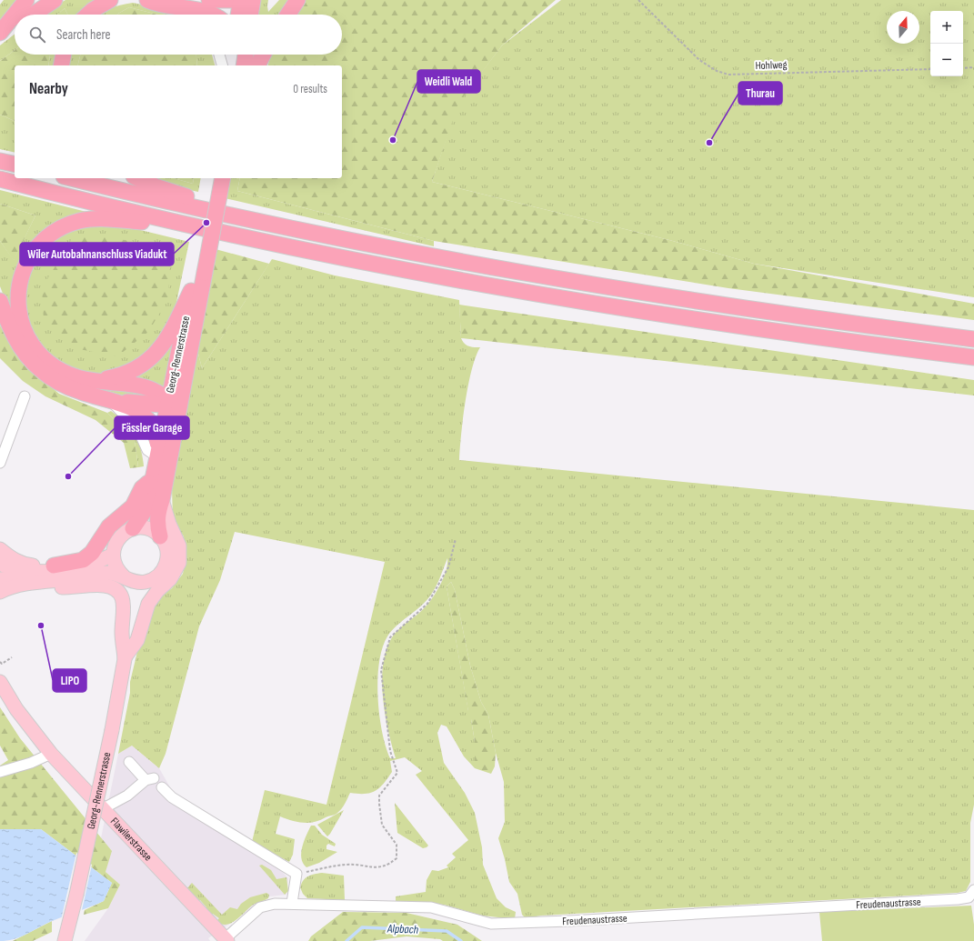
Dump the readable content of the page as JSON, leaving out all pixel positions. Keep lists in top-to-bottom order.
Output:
{
  "streets": {
    "highway": ["Georg-Rennerstrasse"],
    "main road": ["Flawilerstrasse"],
    "street": ["Freudenaustrasse"],
    "path": ["Hohlweg"]
  },
  "crossings": [
    ["Flawilerstrasse", "Freudenaustrasse"]
  ],
  "water": ["Alpbach"],
  "places": [
    "Weidli Wald",
    "Thurau",
    "Wiler Autobahnanschluss Viadukt",
    "Fässler Garage",
    "LIPO"
  ],
  "north": "top",
  "page": {
    "map_buttons": ["+", "−"],
    "search": "Search here",
    "heading": ["Nearby", "0 results"]
  }
}
